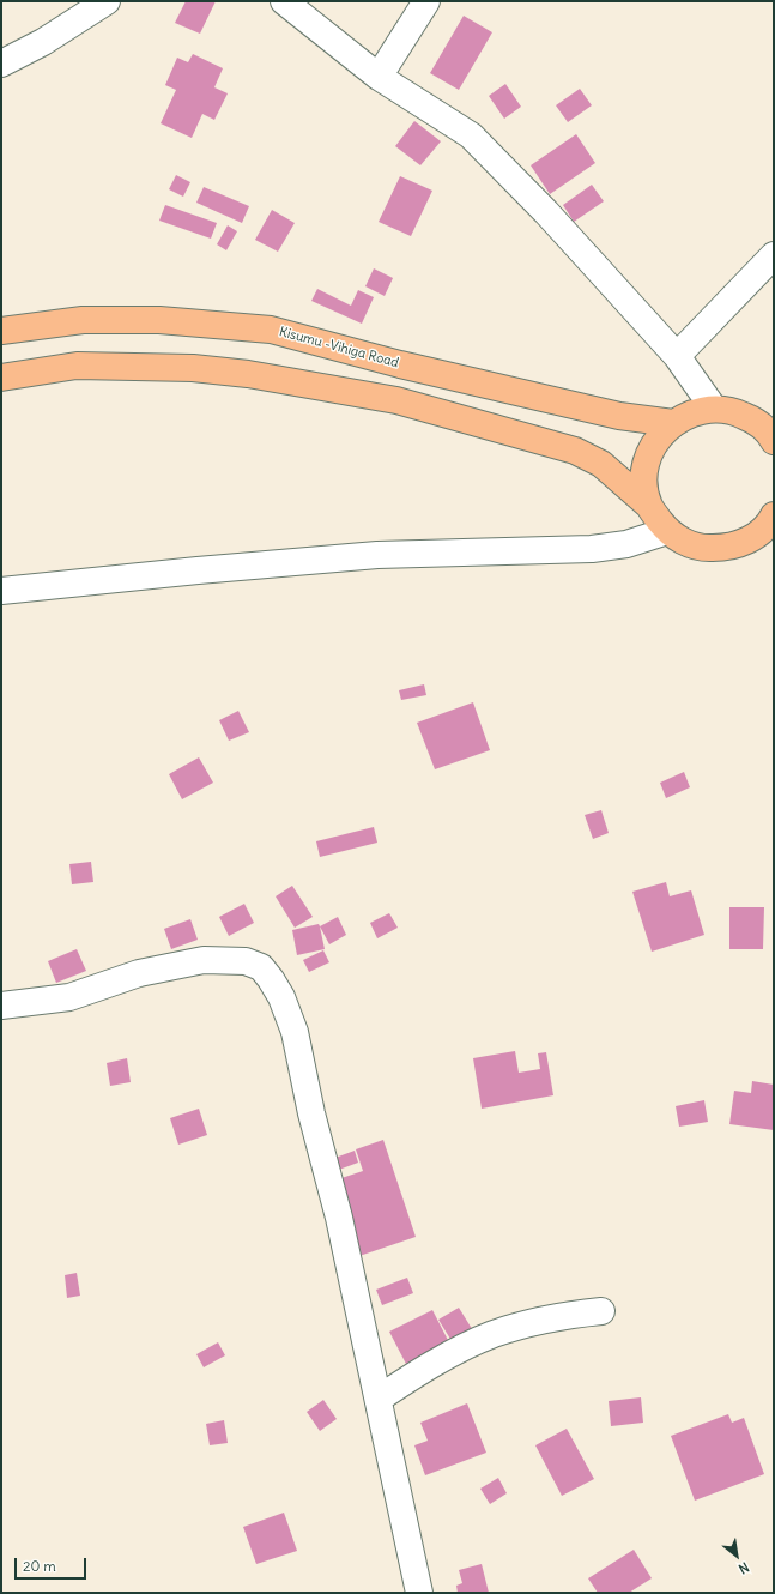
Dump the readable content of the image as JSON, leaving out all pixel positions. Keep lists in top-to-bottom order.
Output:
{
  "streets": {
    "highway": ["Kisumu -Vihiga Road"]
  },
  "scale_bar": "20 m",
  "north": "bottom right"
}
